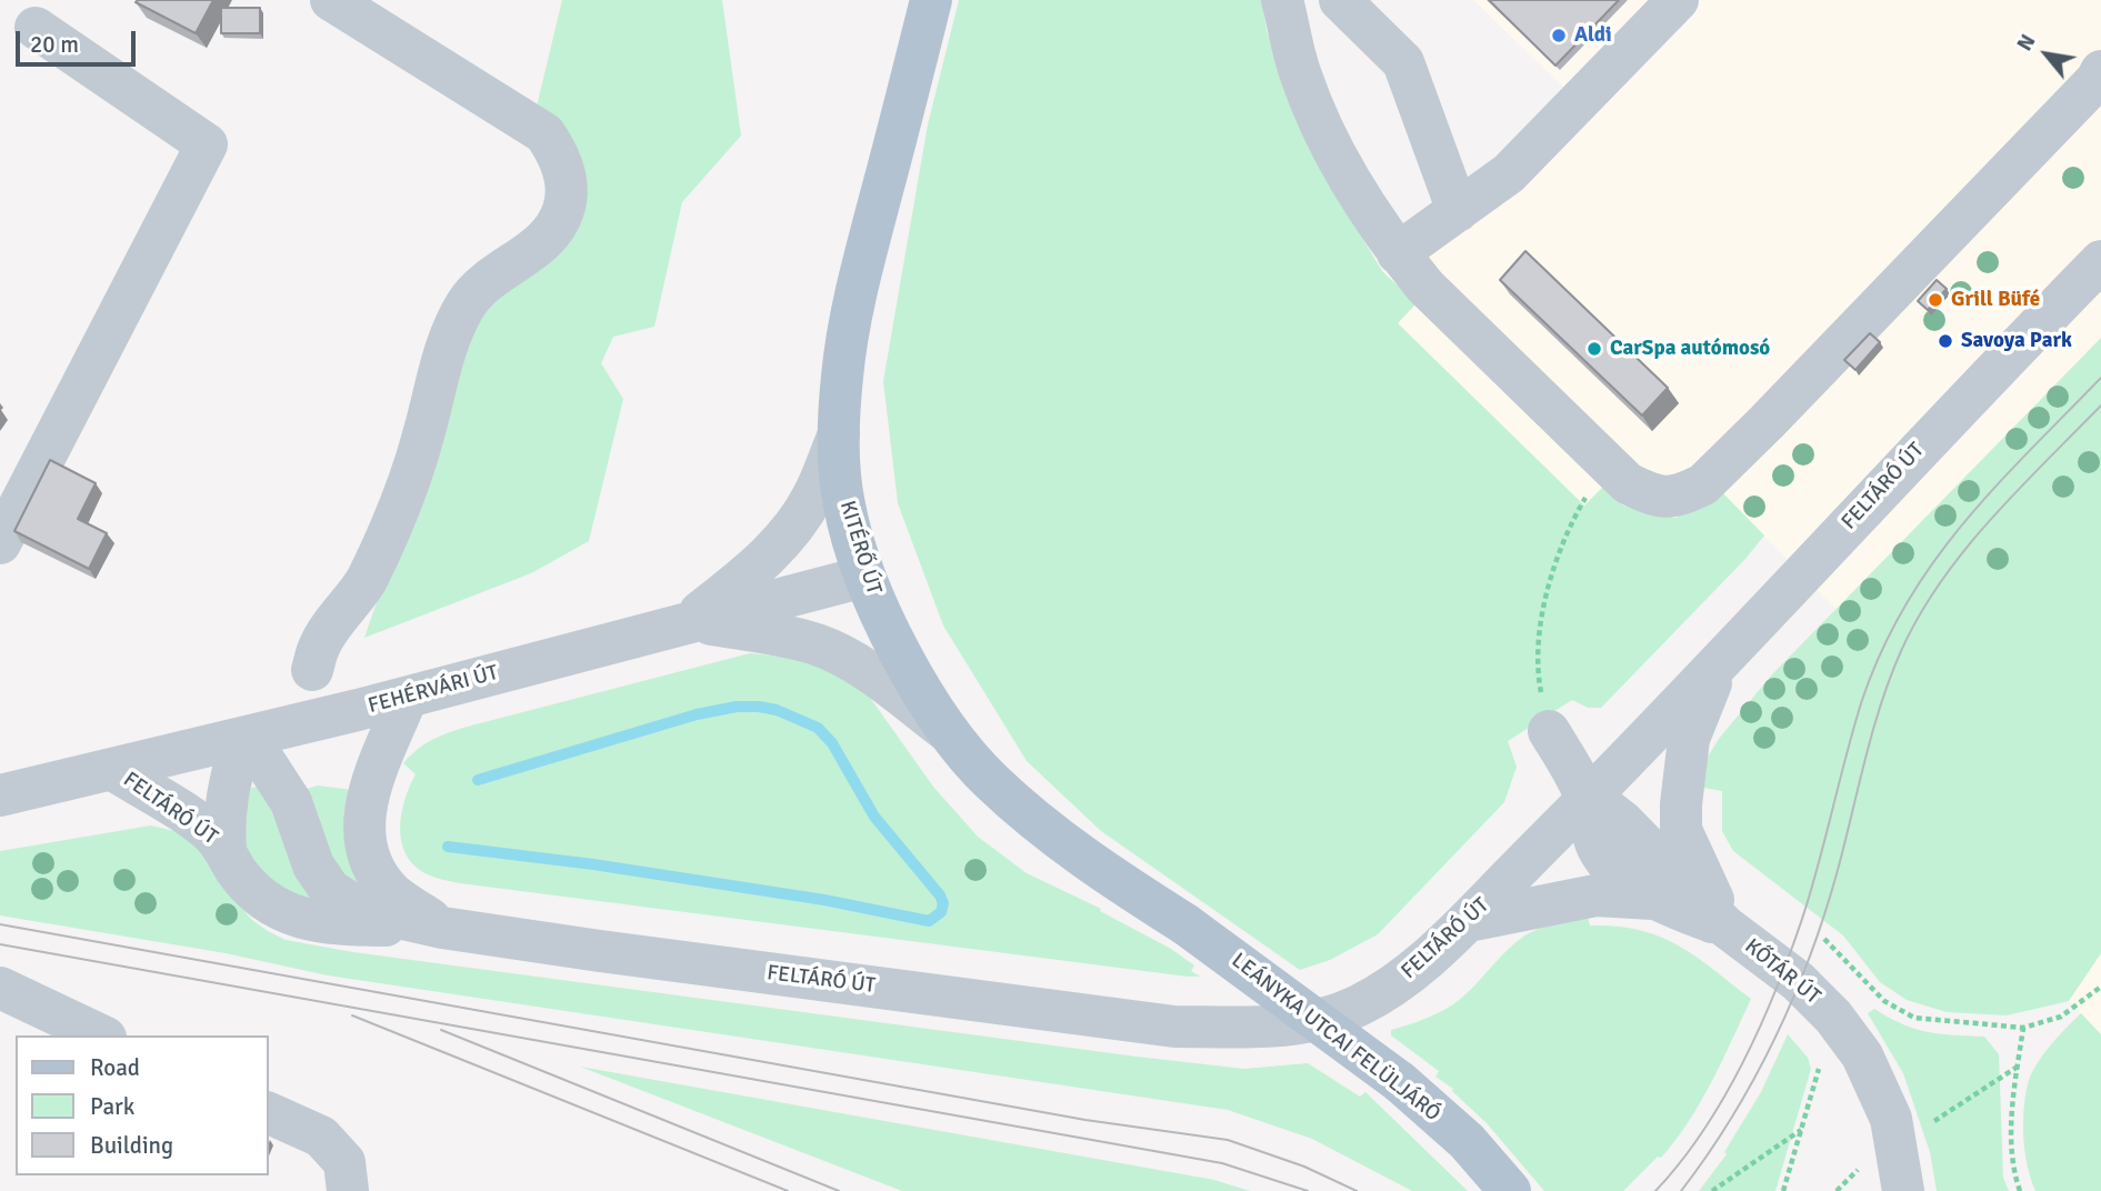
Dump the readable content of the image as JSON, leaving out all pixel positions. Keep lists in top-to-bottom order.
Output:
{
  "streets": {
    "main road": ["KITÉRŐ ÚT", "LEÁNYKA UTCAI FELÜLJÁRÓ"],
    "street": ["FELTÁRÓ ÚT", "FEHÉRVÁRI ÚT", "KŐTÁR ÚT"]
  },
  "crossings": [
    ["FELTÁRÓ ÚT", "FEHÉRVÁRI ÚT"],
    ["FELTÁRÓ ÚT", "KŐTÁR ÚT"],
    ["KITÉRŐ ÚT", "FEHÉRVÁRI ÚT"],
    ["KITÉRŐ ÚT", "LEÁNYKA UTCAI FELÜLJÁRÓ"]
  ],
  "places": [
    "Aldi",
    "Grill Büfé",
    "Savoya Park",
    "CarSpa autómosó"
  ],
  "legend": ["Road", "Park", "Building"],
  "scale_bar": "20 m",
  "north": "top left"
}
